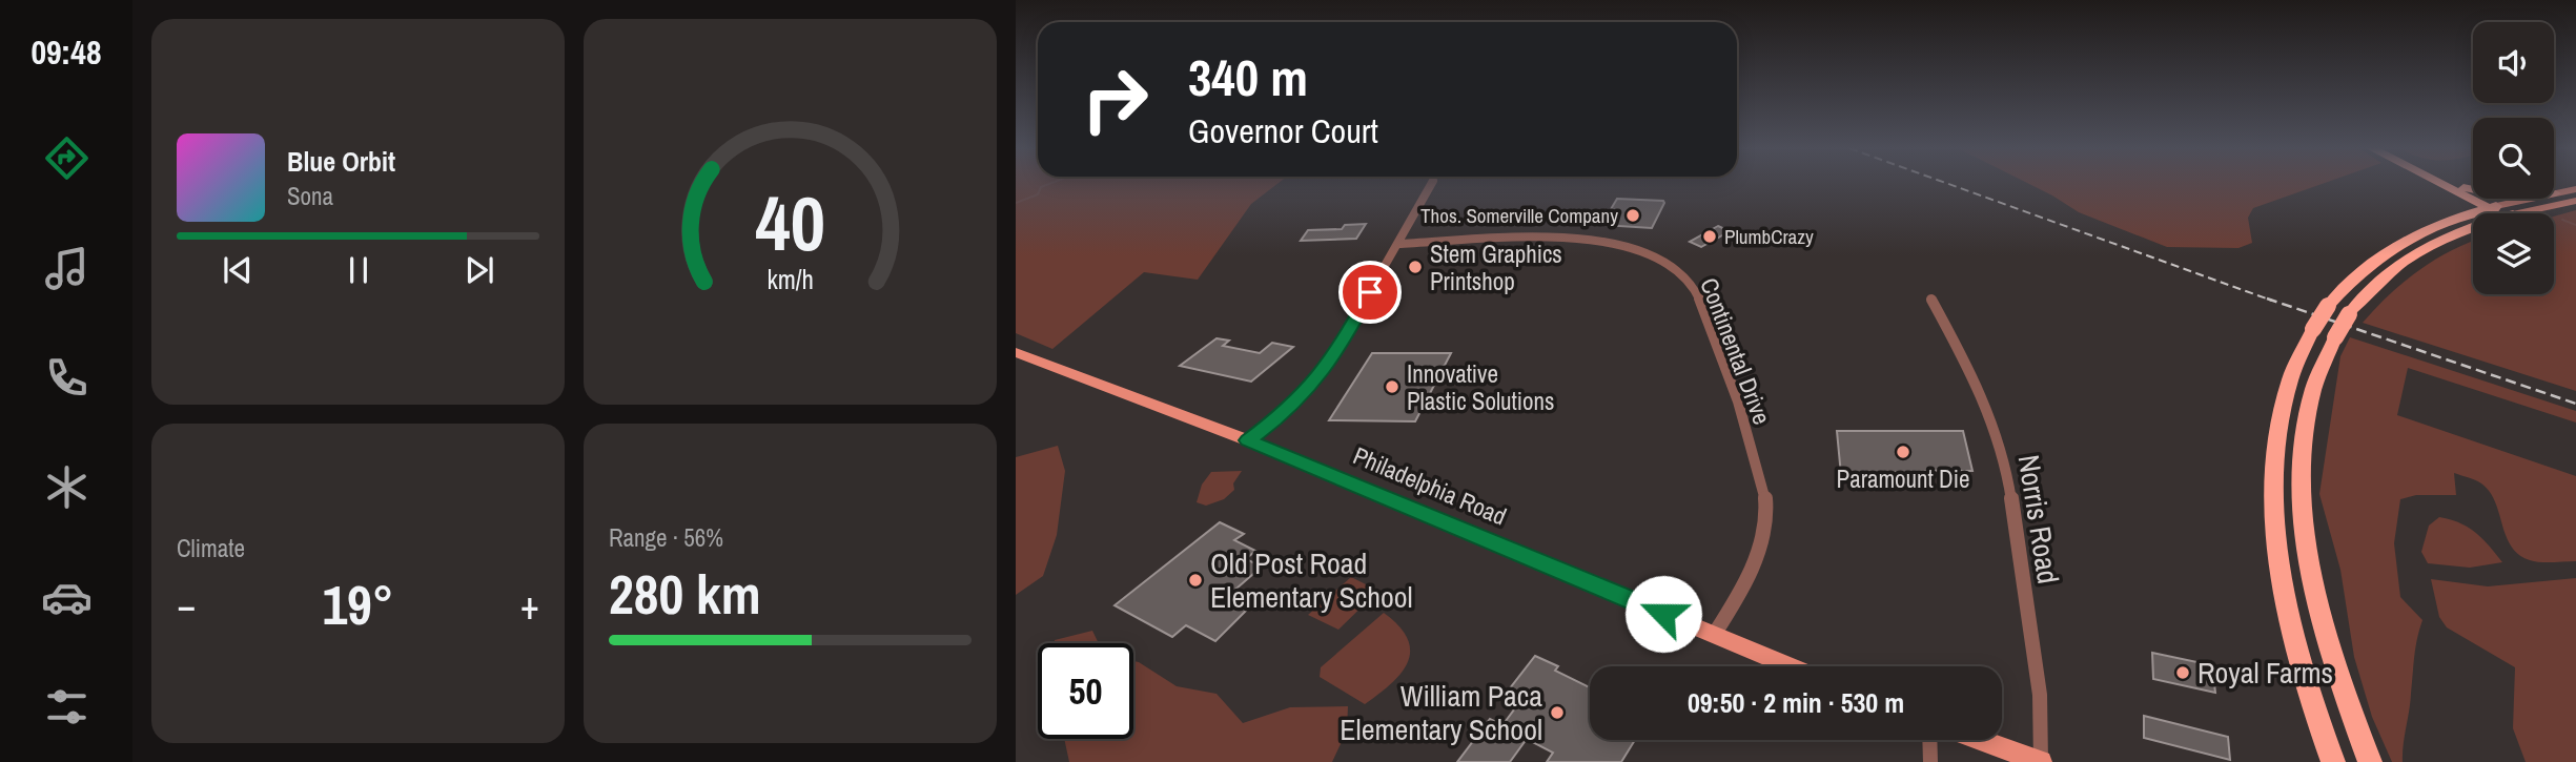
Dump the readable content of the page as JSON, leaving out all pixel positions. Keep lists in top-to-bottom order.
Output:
{
  "streets": {
    "main road": ["Philadelphia Road"],
    "street": ["Continental Drive", "Norris Road"]
  },
  "crossings": [
    ["Continental Drive", "Philadelphia Road"]
  ],
  "places": [
    "Thos. Somerville Company",
    "PlumbCrazy",
    "Stem Graphics Printshop",
    "Innovative Plastic Solutions",
    "Paramount Die",
    "Old Post Road Elementary School",
    "Royal Farms",
    "William Paca Elementary School"
  ],
  "page": {
    "tabs": "09:48",
    "turn": ["340 m", "Governor Court"],
    "song": ["Blue Orbit", "Sona"],
    "tile": [
      "Climate",
      ["Range · 56%", "280 km"]
    ],
    "heat": ["−", "19°", "+"],
    "limit": "50",
    "trip": "09:50 · 2 min · 530 m",
    "gauge": ["40", "km/h"]
  }
}
